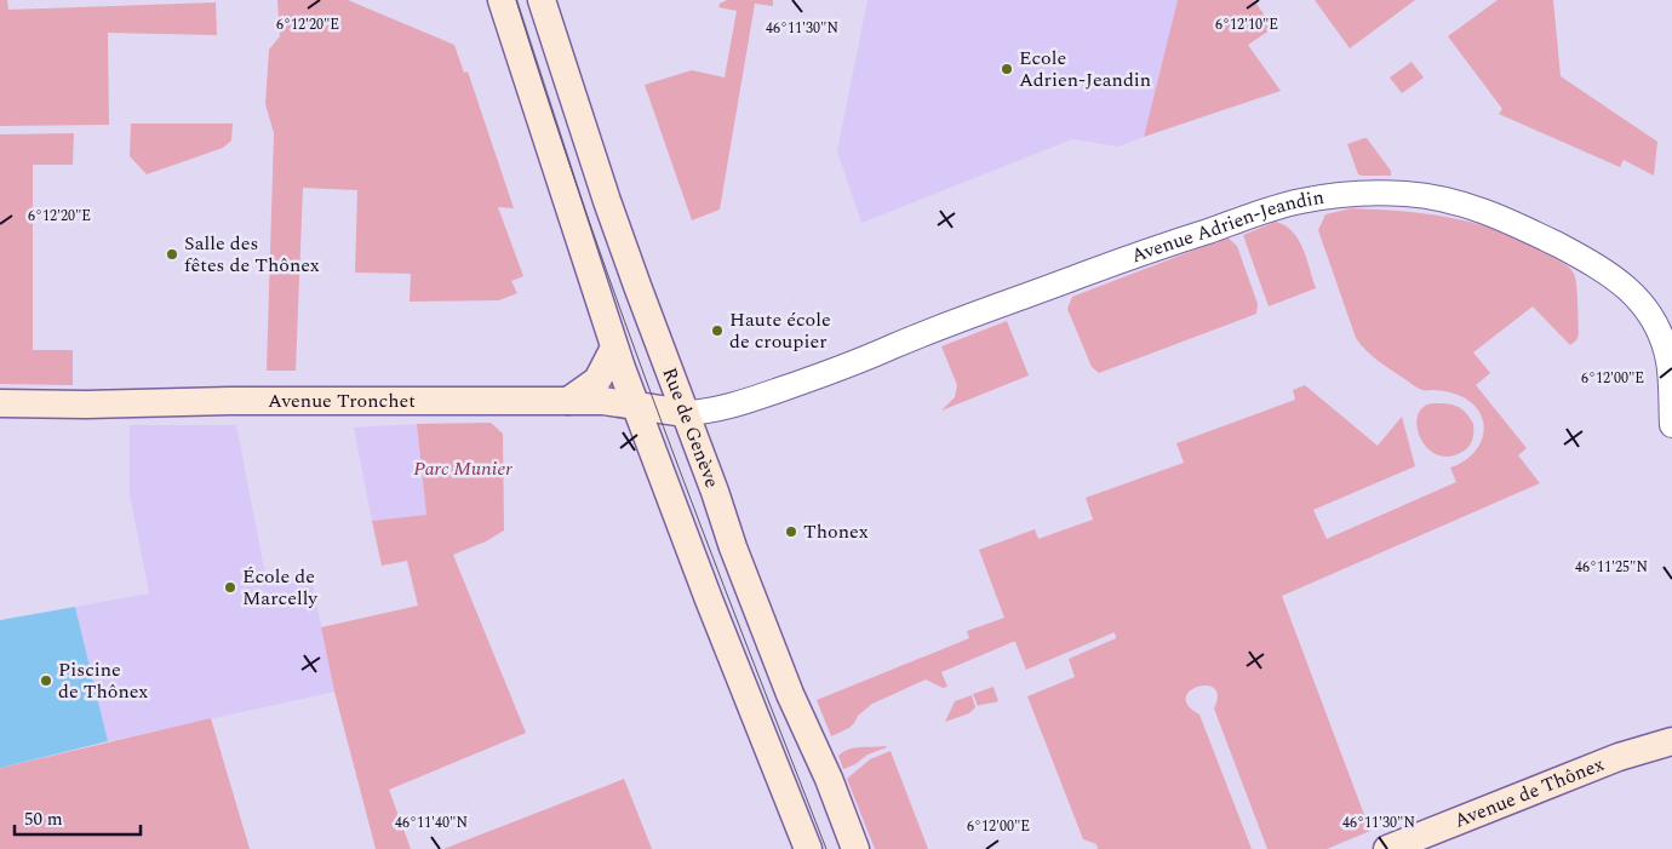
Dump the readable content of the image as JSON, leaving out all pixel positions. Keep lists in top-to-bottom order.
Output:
{
  "streets": {
    "main road": ["Avenue Tronchet", "Rue de Genève", "Avenue de Thônex"],
    "street": ["Avenue Adrien-Jeandin"]
  },
  "crossings": [
    ["Avenue Adrien-Jeandin", "Avenue Tronchet"],
    ["Avenue Adrien-Jeandin", "Rue de Genève"],
    ["Avenue Tronchet", "Rue de Genève"]
  ],
  "parks": ["Parc Munier"],
  "places": [
    "Ecole Adrien-Jeandin",
    "Salle des fêtes de Thônex",
    "Haute école de croupier",
    "Thonex",
    "École de Marcelly",
    "Piscine de Thônex"
  ],
  "scale_bar": "50 m",
  "coordinates": [
    "6°12'10\"E",
    "6°12'20\"E",
    "46°11'30\"N",
    "6°12'00\"E",
    "46°11'25\"N",
    "46°11'40\"N"
  ]
}
